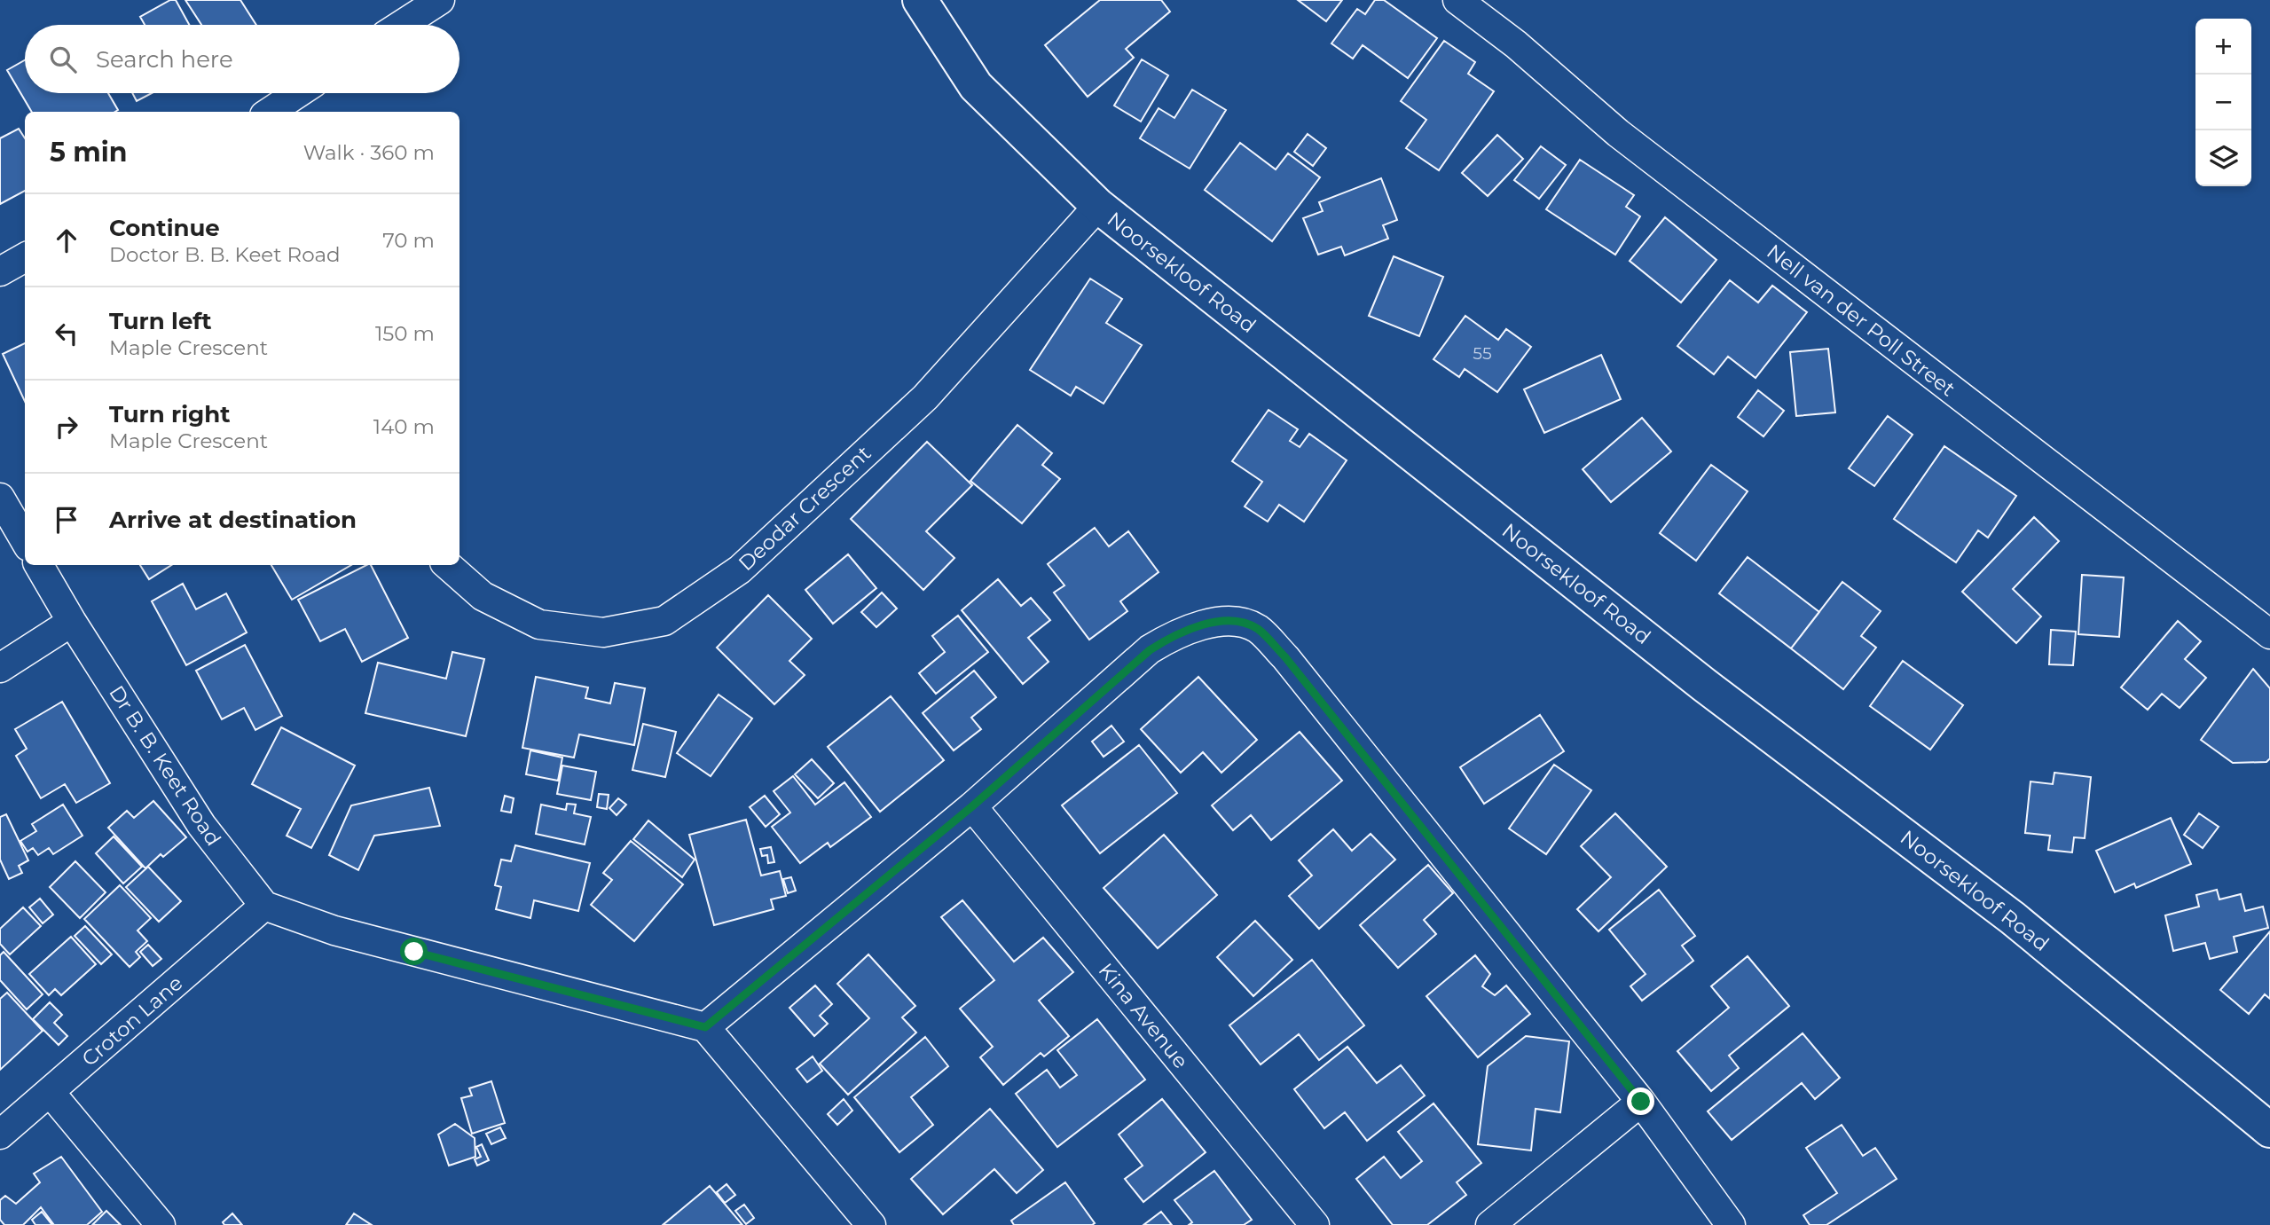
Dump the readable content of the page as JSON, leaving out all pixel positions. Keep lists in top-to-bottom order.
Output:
{
  "streets": {
    "street": [
      "Noorsekloof Road",
      "Nell van der Poll Street",
      "Deodar Crescent",
      "Dr B. B. Keet Road",
      "Kina Avenue",
      "Croton Lane"
    ]
  },
  "crossings": [
    ["Noorsekloof Road", "Deodar Crescent"],
    ["Dr B. B. Keet Road", "Croton Lane"]
  ],
  "house_numbers": ["55"],
  "page": {
    "map_buttons": ["+", "−"],
    "search": "Search here",
    "heading": ["5 min", "Walk · 360 m"],
    "list": [
      ["Continue", "Doctor B. B. Keet Road", "70 m"],
      ["Turn left", "Maple Crescent", "150 m"],
      ["Turn right", "Maple Crescent", "140 m"],
      "Arrive at destination"
    ]
  }
}
